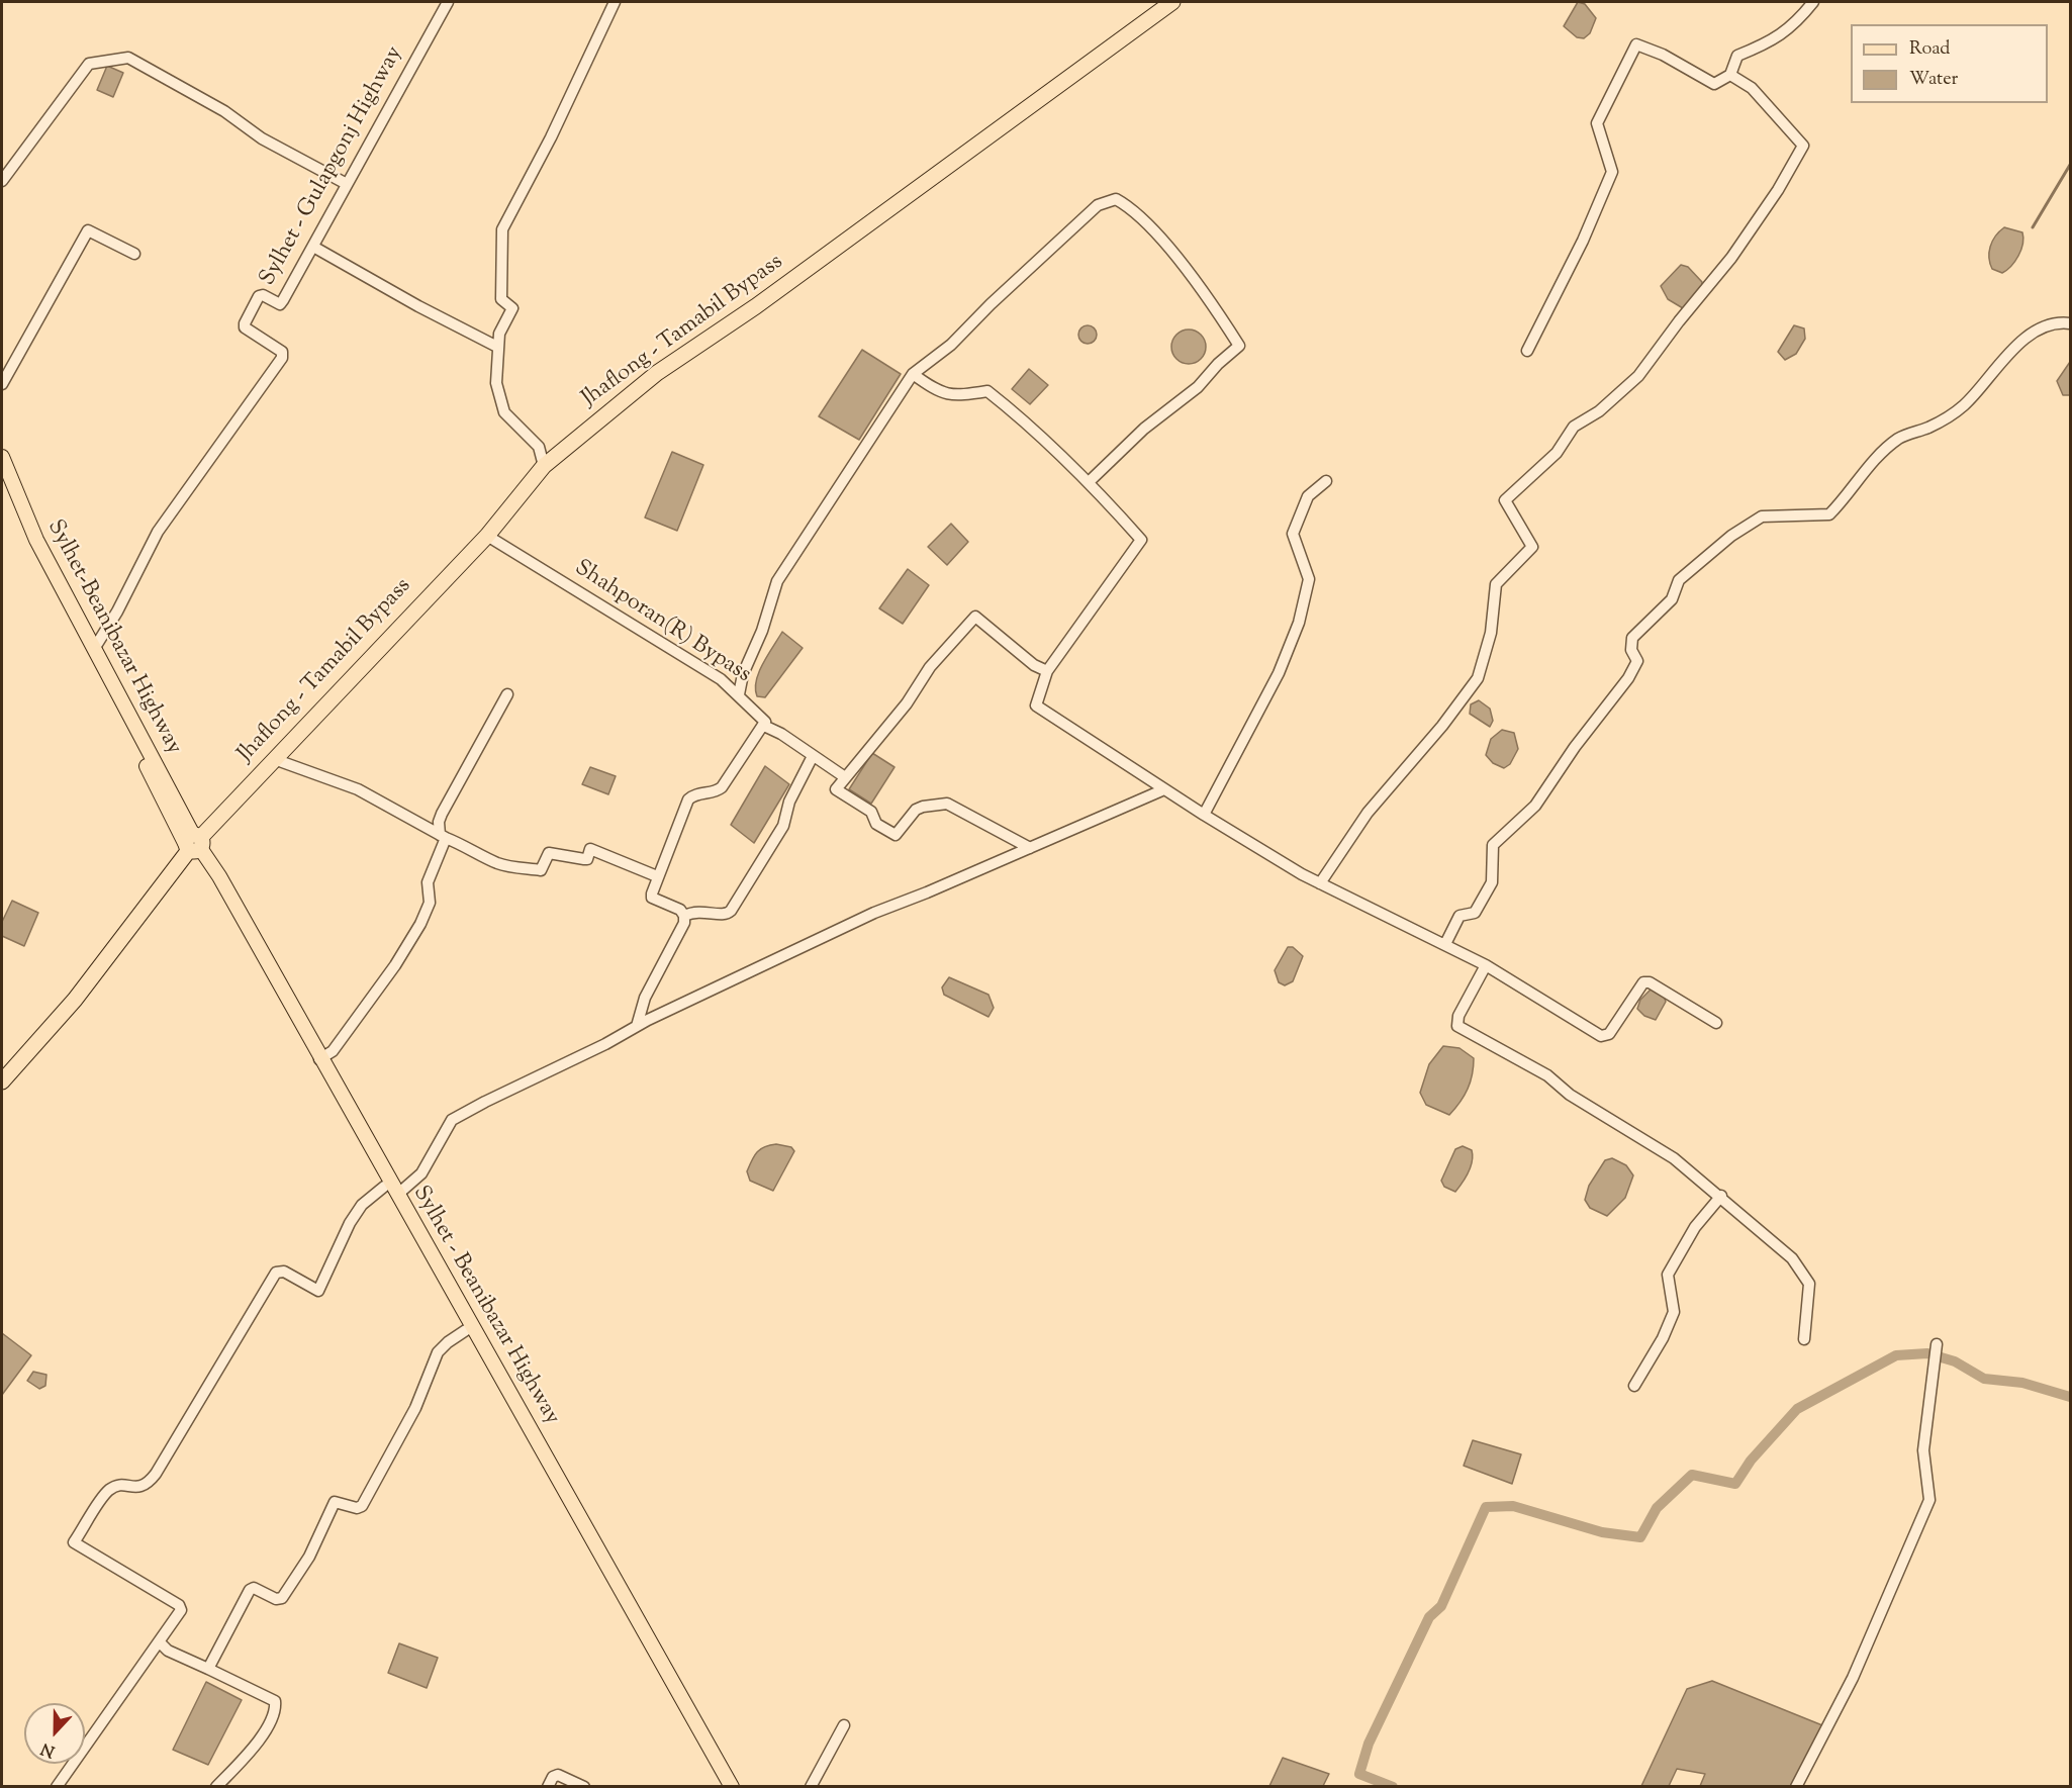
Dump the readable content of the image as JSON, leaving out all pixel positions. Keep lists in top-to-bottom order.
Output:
{
  "streets": {
    "highway": ["Jhaflong - Tamabil Bypass"],
    "main road": ["Sylhet-Beanibazar Highway", "Sylhet - Beanibazar Highway"],
    "street": ["Sylhet - Gulapgonj Highway", "Shahporan(R) Bypass"]
  },
  "crossings": [
    ["Sylhet - Gulapgonj Highway", "Sylhet-Beanibazar Highway"],
    ["Jhaflong - Tamabil Bypass", "Shahporan(R) Bypass"],
    ["Jhaflong - Tamabil Bypass", "Sylhet-Beanibazar Highway"],
    ["Jhaflong - Tamabil Bypass", "Sylhet - Beanibazar Highway"],
    ["Sylhet-Beanibazar Highway", "Sylhet - Beanibazar Highway"]
  ],
  "legend": ["Road", "Water"],
  "north": "bottom"
}
